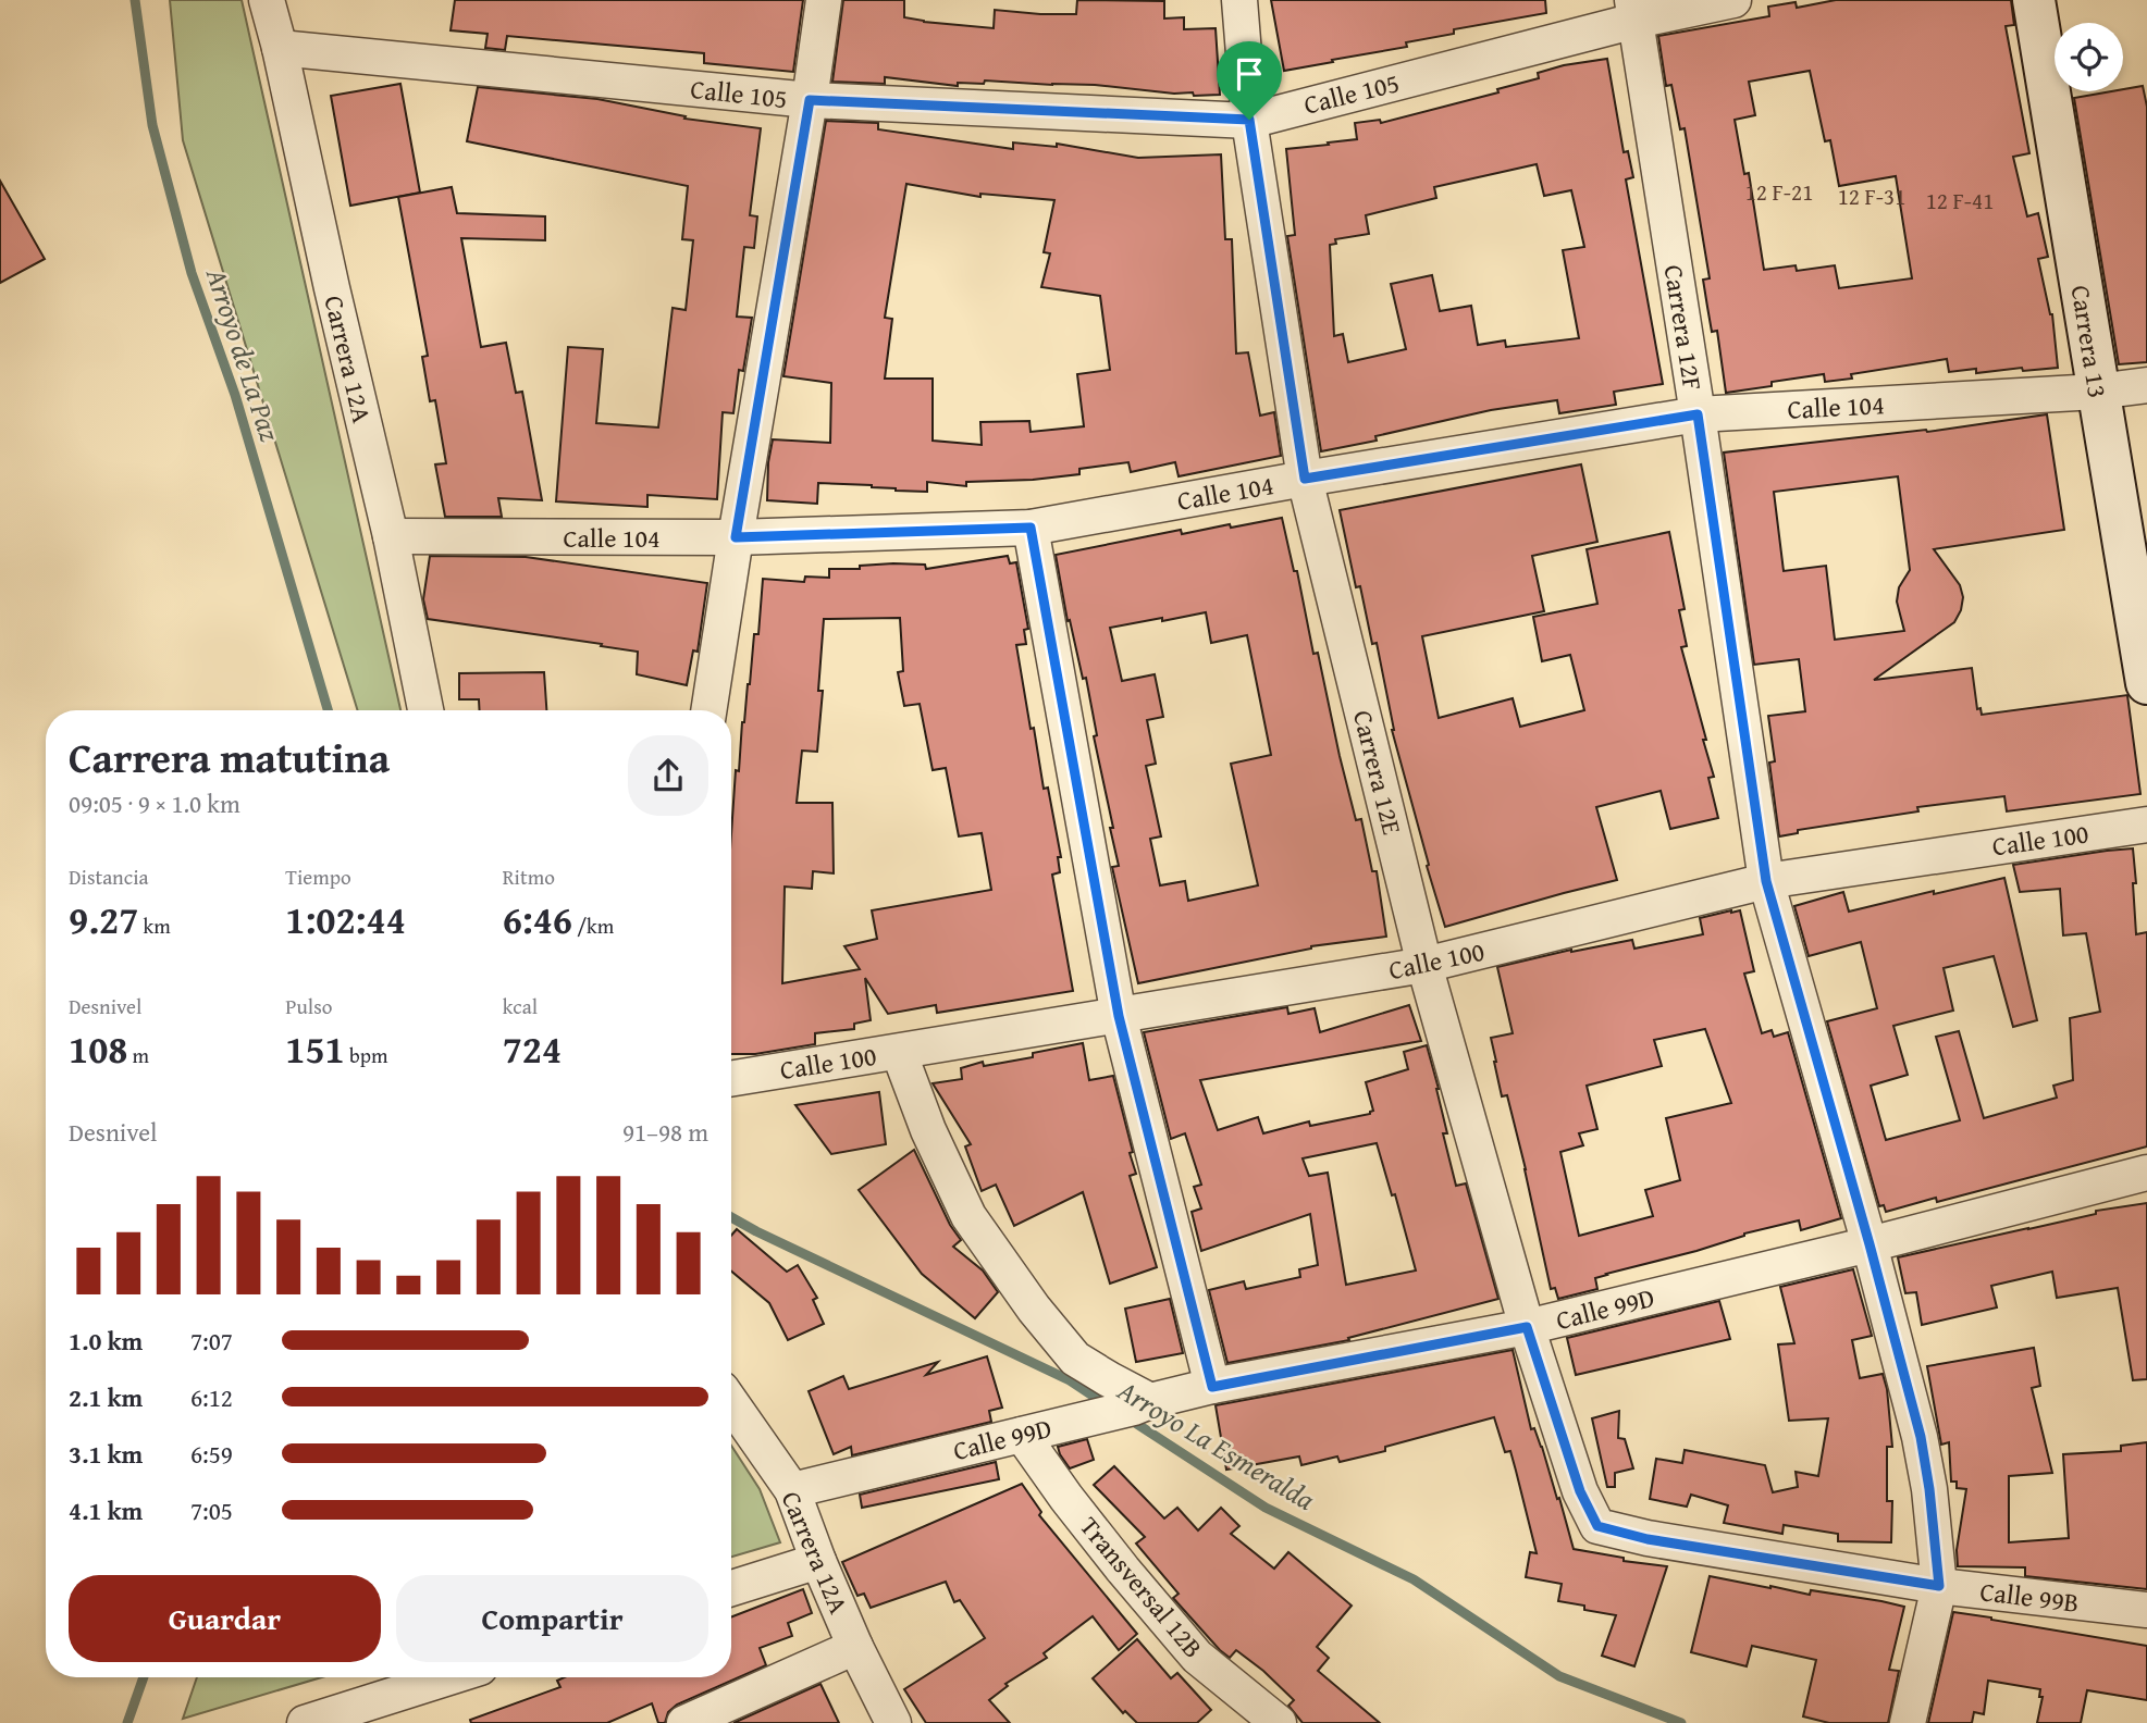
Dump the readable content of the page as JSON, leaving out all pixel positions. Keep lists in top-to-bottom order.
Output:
{
  "streets": {
    "street": [
      "Calle 105",
      "Carrera 12F",
      "Carrera 13",
      "Carrera 12A",
      "Calle 104",
      "Carrera 12E",
      "Calle 100",
      "Calle 99D",
      "Transversal 12B",
      "Calle 99B"
    ]
  },
  "crossings": [
    ["Calle 105", "Carrera 12F"],
    ["Calle 105", "Carrera 12A"],
    ["Calle 105", "Carrera 12E"],
    ["Carrera 12F", "Calle 104"],
    ["Carrera 12F", "Calle 100"],
    ["Carrera 12F", "Calle 99D"],
    ["Carrera 12F", "Calle 99B"],
    ["Carrera 13", "Calle 104"],
    ["Carrera 12A", "Calle 104"],
    ["Carrera 12A", "Calle 99D"],
    ["Calle 104", "Carrera 12E"],
    ["Carrera 12E", "Calle 100"],
    ["Carrera 12E", "Calle 99D"],
    ["Carrera 12E", "Calle 99B"],
    ["Calle 99D", "Transversal 12B"]
  ],
  "water": ["Arroyo de La Paz", "Arroyo La Esmeralda"],
  "house_numbers": ["12 F-21", "12 F-31", "12 F-41"],
  "page": {
    "heading": ["Carrera matutina", "09:05 · 9 × 1.0 km"],
    "stats": [
      ["Distancia", "9.27 km"],
      ["Tiempo", "1:02:44"],
      ["Ritmo", "6:46 /km"],
      ["Desnivel", "108 m"],
      ["Pulso", "151 bpm"],
      ["kcal", "724"]
    ],
    "chart": ["Desnivel", "91–98 m"],
    "list": [
      {
        "name": "1.0 km",
        "note": "7:07"
      },
      {
        "name": "2.1 km",
        "note": "6:12"
      },
      {
        "name": "3.1 km",
        "note": "6:59"
      },
      {
        "name": "4.1 km",
        "note": "7:05"
      }
    ],
    "buttons": ["Guardar", "Compartir"]
  }
}
